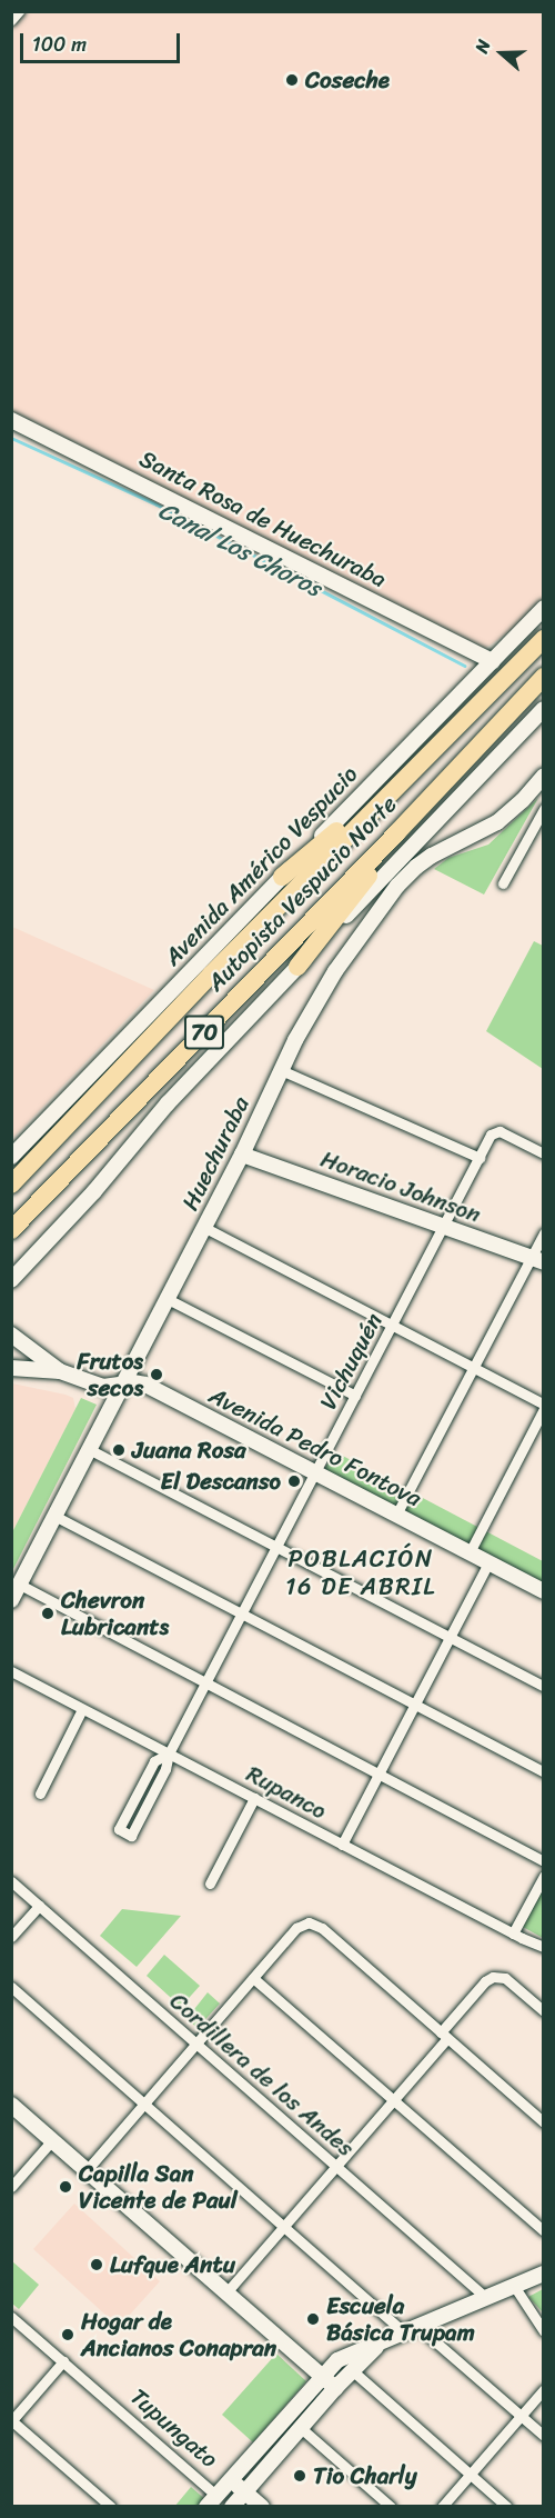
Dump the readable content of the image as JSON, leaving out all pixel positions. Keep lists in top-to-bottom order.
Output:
{
  "streets": {
    "highway": ["Autopista Vespucio Norte", "70"],
    "main road": [
      "Santa Rosa de Huechuraba",
      "Avenida Américo Vespucio",
      "Huechuraba",
      "Horacio Johnson",
      "Avenida Pedro Fontova",
      "Tupungato"
    ],
    "street": ["Vichuquén", "Rupanco", "Cordillera de los Andes"]
  },
  "crossings": [
    ["Santa Rosa de Huechuraba", "Avenida Américo Vespucio"],
    ["Huechuraba", "Horacio Johnson"],
    ["Huechuraba", "Avenida Pedro Fontova"],
    ["Horacio Johnson", "Vichuquén"],
    ["Vichuquén", "Avenida Pedro Fontova"],
    ["Vichuquén", "Rupanco"]
  ],
  "districts": ["POBLACIÓN 16 DE ABRIL"],
  "water": ["Canal Los Choros"],
  "places": [
    "Coseche",
    "Frutos secos",
    "Juana Rosa",
    "El Descanso",
    "Chevron Lubricants",
    "Capilla San Vicente de Paul",
    "Lufque Antu",
    "Escuela Básica Trupam",
    "Hogar de Ancianos Conapran",
    "Tio Charly"
  ],
  "scale_bar": "100 m",
  "north": "left"
}
